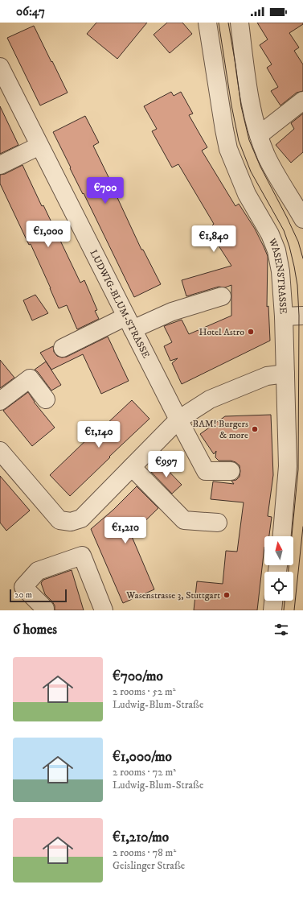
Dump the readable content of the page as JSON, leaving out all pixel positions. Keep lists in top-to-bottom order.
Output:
{
  "streets": {
    "street": ["WASENSTRASSE", "LUDWIG-BLUM-STRASSE"]
  },
  "places": ["Hotel Astro", "BAM! Burgers & more", "Wasenstrasse 3, Stuttgart"],
  "scale_bar": "20 m",
  "north": "top",
  "page": {
    "status": "06:47",
    "price": [
      "€700",
      "€1,000",
      "€1,840",
      "€1,140",
      "€997",
      "€1,210"
    ],
    "scale": "20 m",
    "heading": "6 homes",
    "list": [
      {
        "name": "€700/mo",
        "note": "2 rooms · 52 m² · Ludwig-Blum-Straße"
      },
      {
        "name": "€1,000/mo",
        "note": "2 rooms · 72 m² · Ludwig-Blum-Straße"
      },
      {
        "name": "€1,210/mo",
        "note": "2 rooms · 78 m² · Geislinger Straße"
      }
    ]
  }
}
